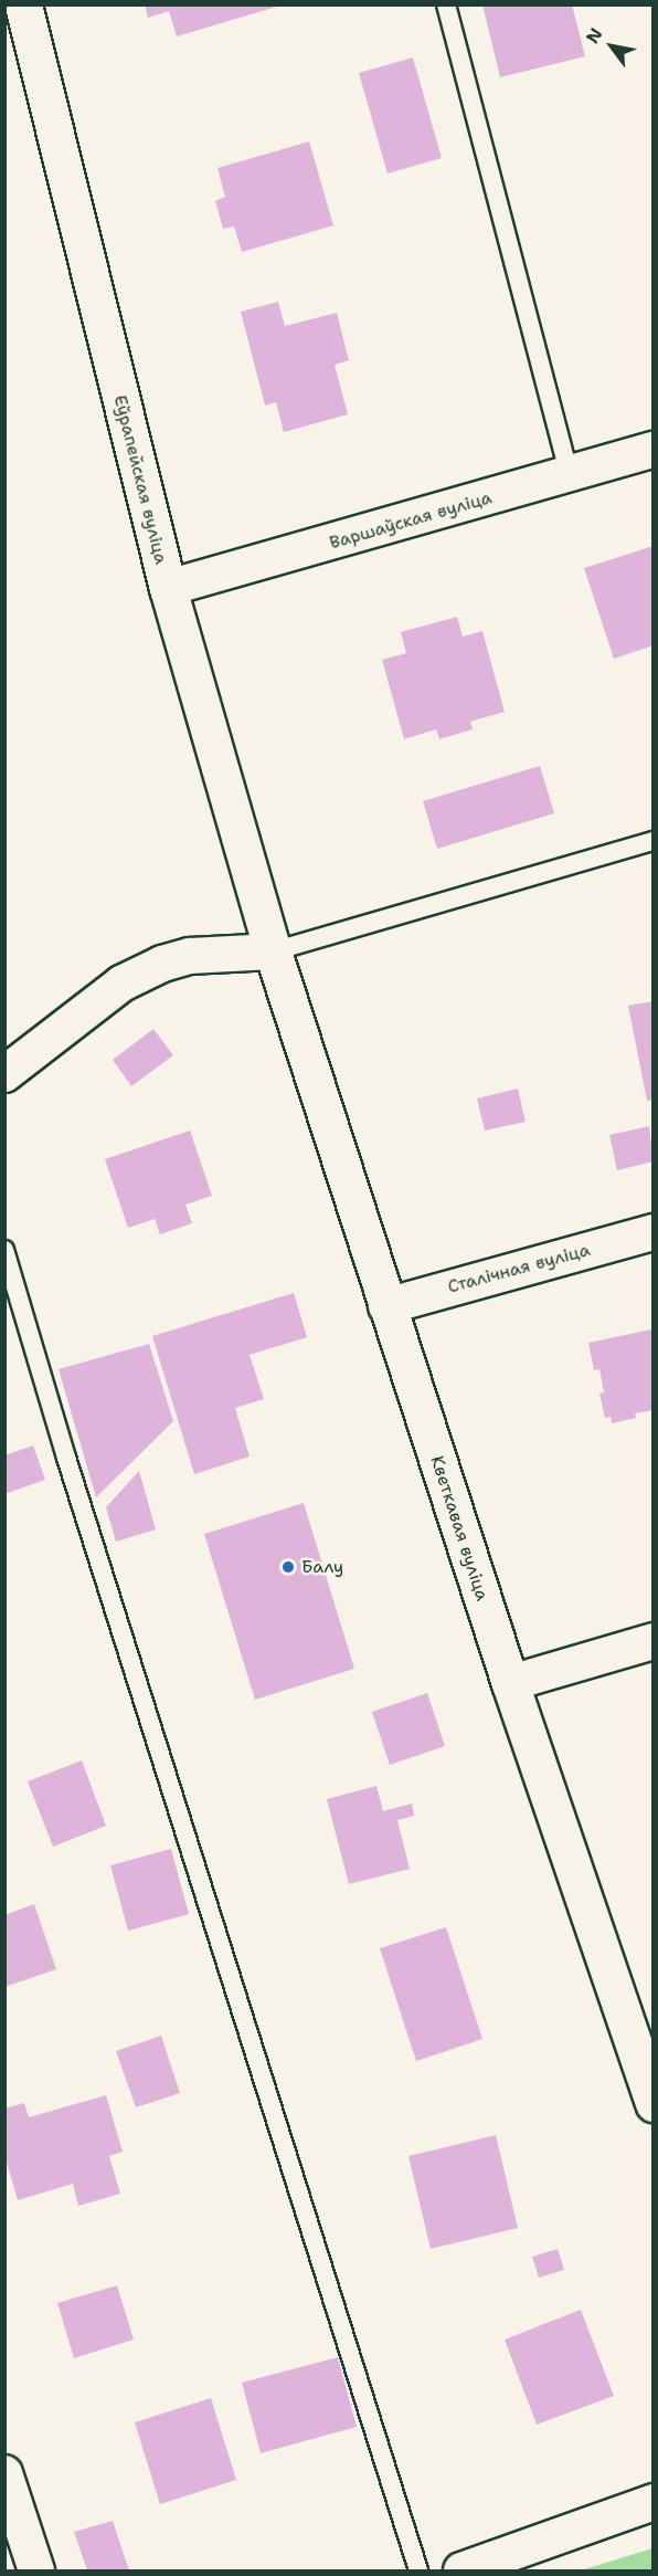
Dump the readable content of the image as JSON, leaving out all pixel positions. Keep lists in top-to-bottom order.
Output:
{
  "streets": {
    "street": [
      "Еўрапейская вуліца",
      "Варшаўская вуліца",
      "Сталічная вуліца",
      "Кветкавая вуліца"
    ]
  },
  "crossings": [
    ["Еўрапейская вуліца", "Варшаўская вуліца"],
    ["Еўрапейская вуліца", "Кветкавая вуліца"],
    ["Сталічная вуліца", "Кветкавая вуліца"]
  ],
  "places": ["Балу"],
  "north": "top left"
}
